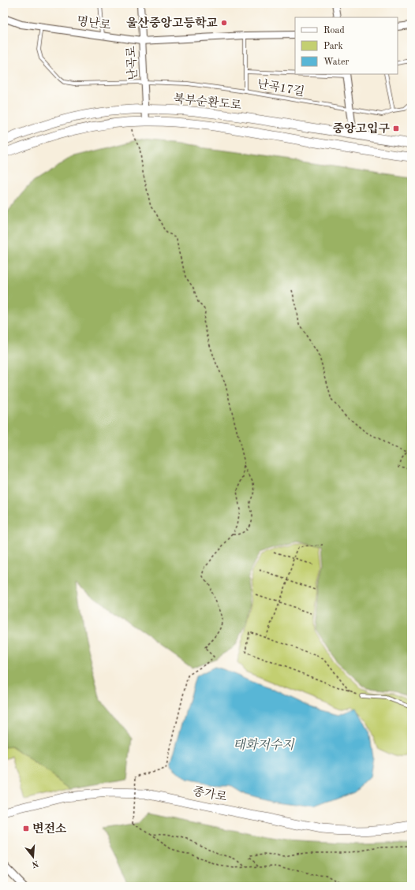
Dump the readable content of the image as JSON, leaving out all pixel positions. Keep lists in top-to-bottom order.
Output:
{
  "streets": {
    "main road": ["북부순환도로", "종가로"],
    "street": ["명난로", "난곡로"],
    "lane": ["난곡17길"]
  },
  "crossings": [
    ["명난로", "난곡로"],
    ["명난로", "난곡17길"],
    ["난곡로", "난곡17길"],
    ["난곡로", "북부순환도로"]
  ],
  "water": ["태화저수지"],
  "places": {
    "other": ["울산중앙고등학교"],
    "transit": ["중앙고입구", "변전소"]
  },
  "legend": ["Road", "Park", "Water"],
  "north": "bottom"
}
